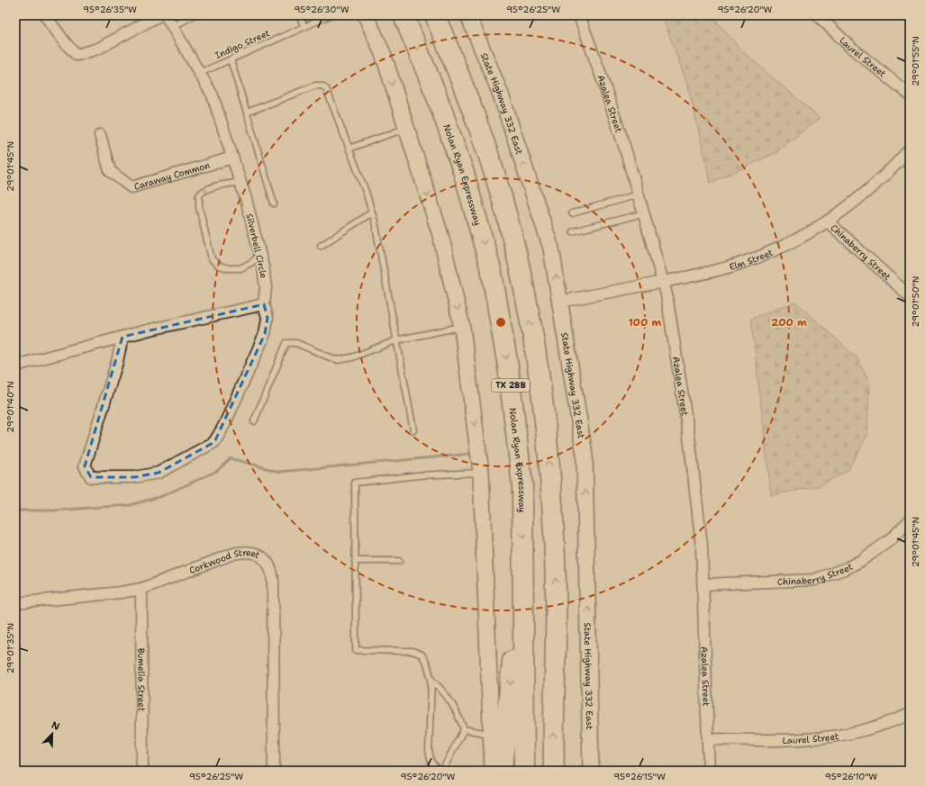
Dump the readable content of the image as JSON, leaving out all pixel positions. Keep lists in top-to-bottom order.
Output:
{
  "streets": {
    "highway": ["Nolan Ryan Expressway", "TX 288"],
    "main road": ["State Highway 332 East"],
    "street": [
      "Laurel Street",
      "Azalea Street",
      "Caraway Common",
      "Silverbell Circle",
      "Chinaberry Street",
      "Elm Street",
      "Corkwood Street",
      "Bumelia Street"
    ],
    "lane": ["Indigo Street"]
  },
  "crossings": [
    ["Indigo Street", "Silverbell Circle"],
    ["Laurel Street", "Azalea Street"],
    ["State Highway 332 East", "Elm Street"],
    ["Azalea Street", "Chinaberry Street"],
    ["Azalea Street", "Elm Street"],
    ["Caraway Common", "Silverbell Circle"],
    ["Chinaberry Street", "Elm Street"],
    ["Corkwood Street", "Bumelia Street"]
  ],
  "north": "top right",
  "coordinates": [
    "95°26'35\"W",
    "95°26'30\"W",
    "95°26'25\"W",
    "95°26'20\"W",
    "29°01'55\"N",
    "29°01'45\"N",
    "29°01'50\"N",
    "29°01'40\"N",
    "29°01'35\"N",
    "95°26'15\"W",
    "95°26'10\"W"
  ],
  "rings": ["100 m", "200 m"]
}
